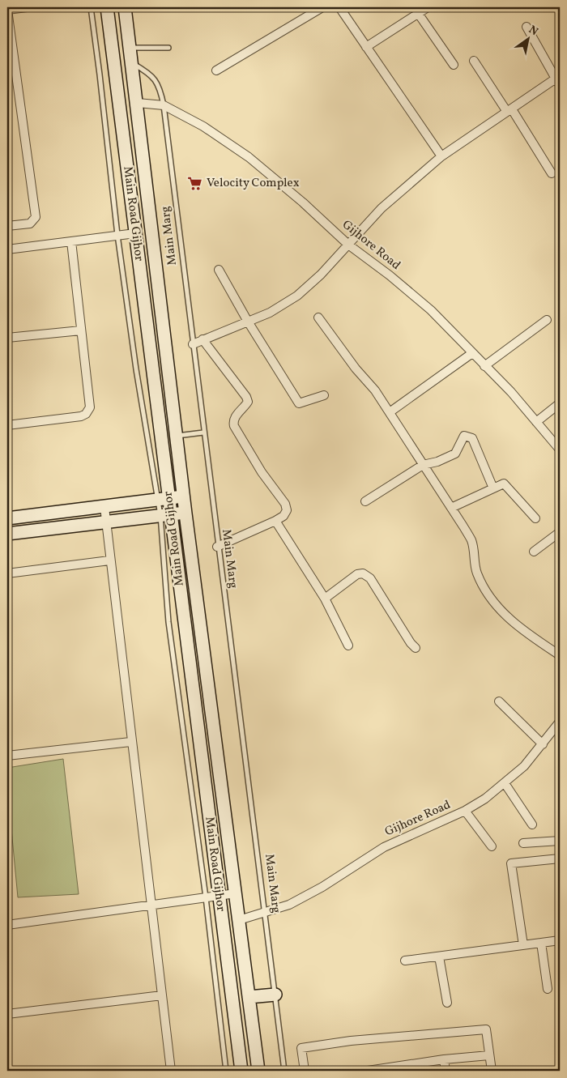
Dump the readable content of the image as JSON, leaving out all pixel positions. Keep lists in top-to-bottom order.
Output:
{
  "streets": {
    "street": ["Main Road Gijhor", "Gijhore Road"],
    "lane": ["Main Marg"]
  },
  "crossings": [
    ["Main Road Gijhor", "Main Marg"],
    ["Main Road Gijhor", "Gijhore Road"],
    ["Main Marg", "Gijhore Road"]
  ],
  "places": {
    "supermarket": ["Velocity Complex"]
  },
  "north": "top right"
}
